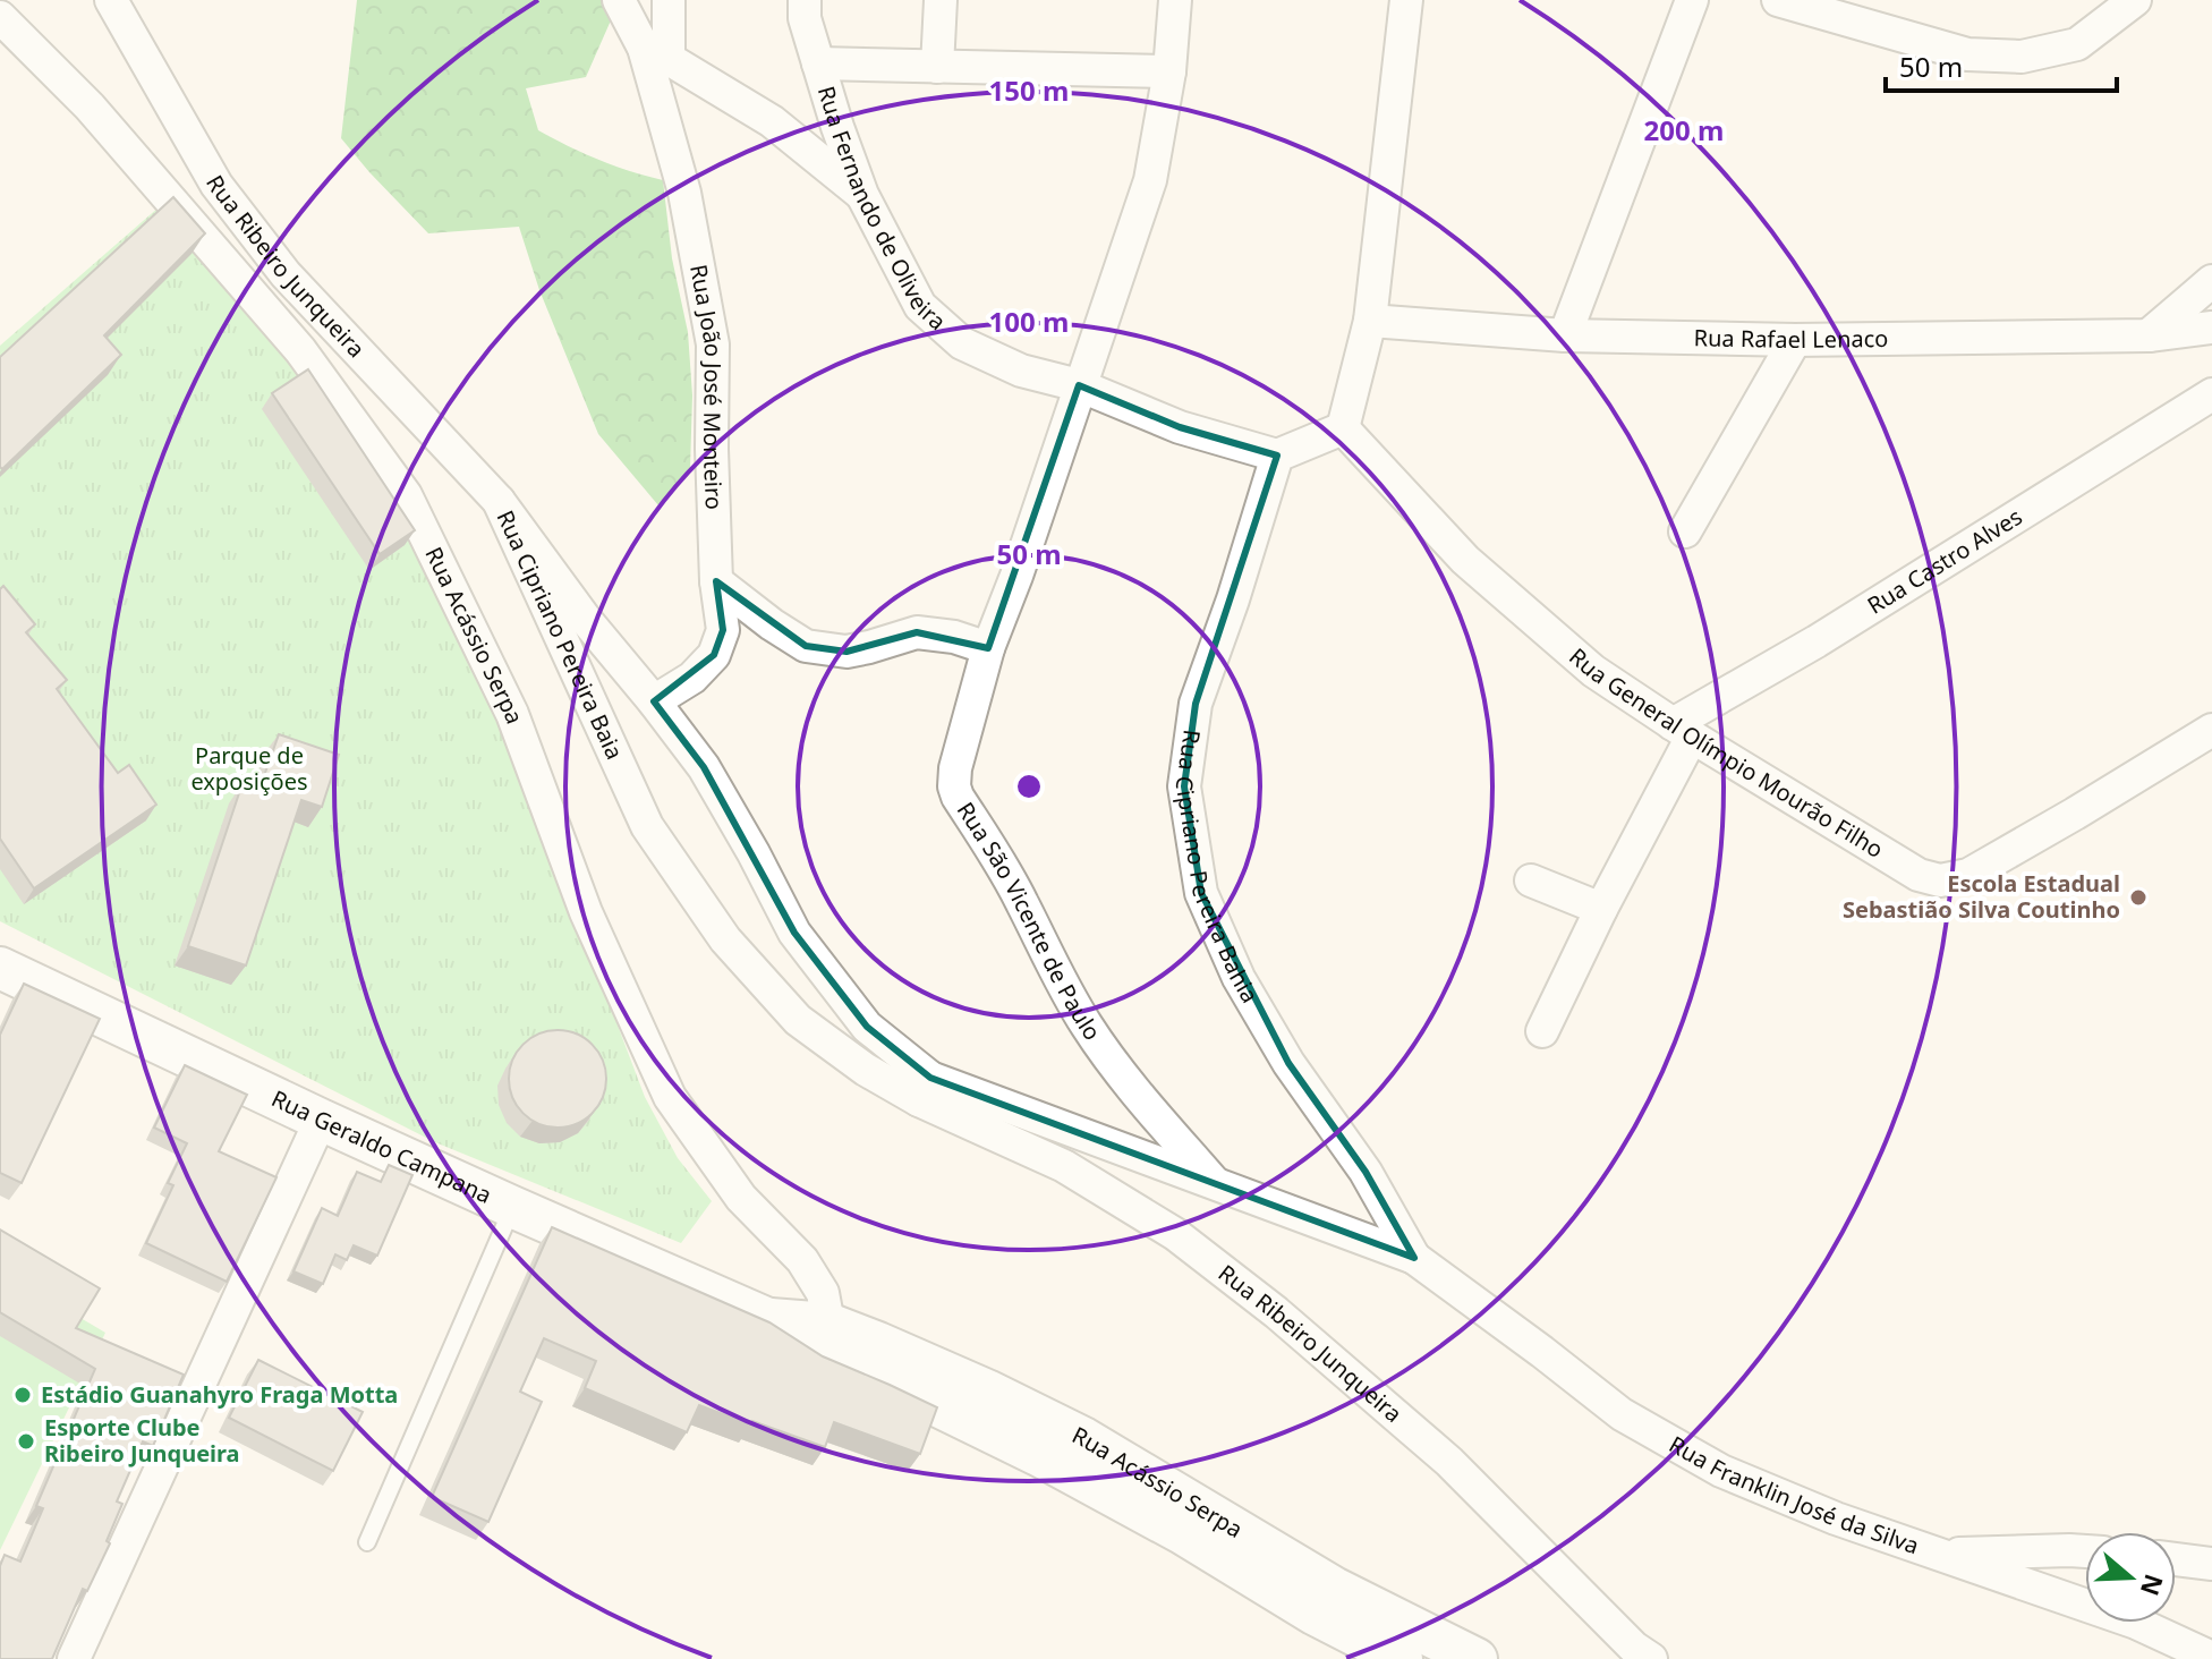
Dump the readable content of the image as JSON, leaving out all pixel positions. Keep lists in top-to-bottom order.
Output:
{
  "streets": {
    "street": [
      "Rua Fernando de Oliveira",
      "Rua Ribeiro Junqueira",
      "Rua Rafael Lenaco",
      "Rua João José Monteiro",
      "Rua Castro Alves",
      "Rua Acássio Serpa",
      "Rua Cipriano Pereira Baia",
      "Rua General Olímpio Mourão Filho",
      "Rua Cipriano Pereira Bahia",
      "Rua São Vicente de Paulo",
      "Rua Geraldo Campana",
      "Rua Franklin José da Silva"
    ]
  },
  "crossings": [
    ["Rua Fernando de Oliveira", "Rua Cipriano Pereira Bahia"],
    ["Rua Fernando de Oliveira", "Rua São Vicente de Paulo"],
    ["Rua Ribeiro Junqueira", "Rua Cipriano Pereira Baia"],
    ["Rua João José Monteiro", "Rua Cipriano Pereira Baia"],
    ["Rua Castro Alves", "Rua General Olímpio Mourão Filho"],
    ["Rua Acássio Serpa", "Rua Geraldo Campana"],
    ["Rua Cipriano Pereira Bahia", "Rua Franklin José da Silva"]
  ],
  "parks": ["Parque de exposições"],
  "places": ["Escola Estadual Sebastião Silva Coutinho", "Estádio Guanahyro Fraga Motta", "Esporte Clube Ribeiro Junqueira"],
  "scale_bar": "50 m",
  "north": "right",
  "rings": [
    "150 m",
    "200 m",
    "100 m",
    "50 m"
  ]
}
